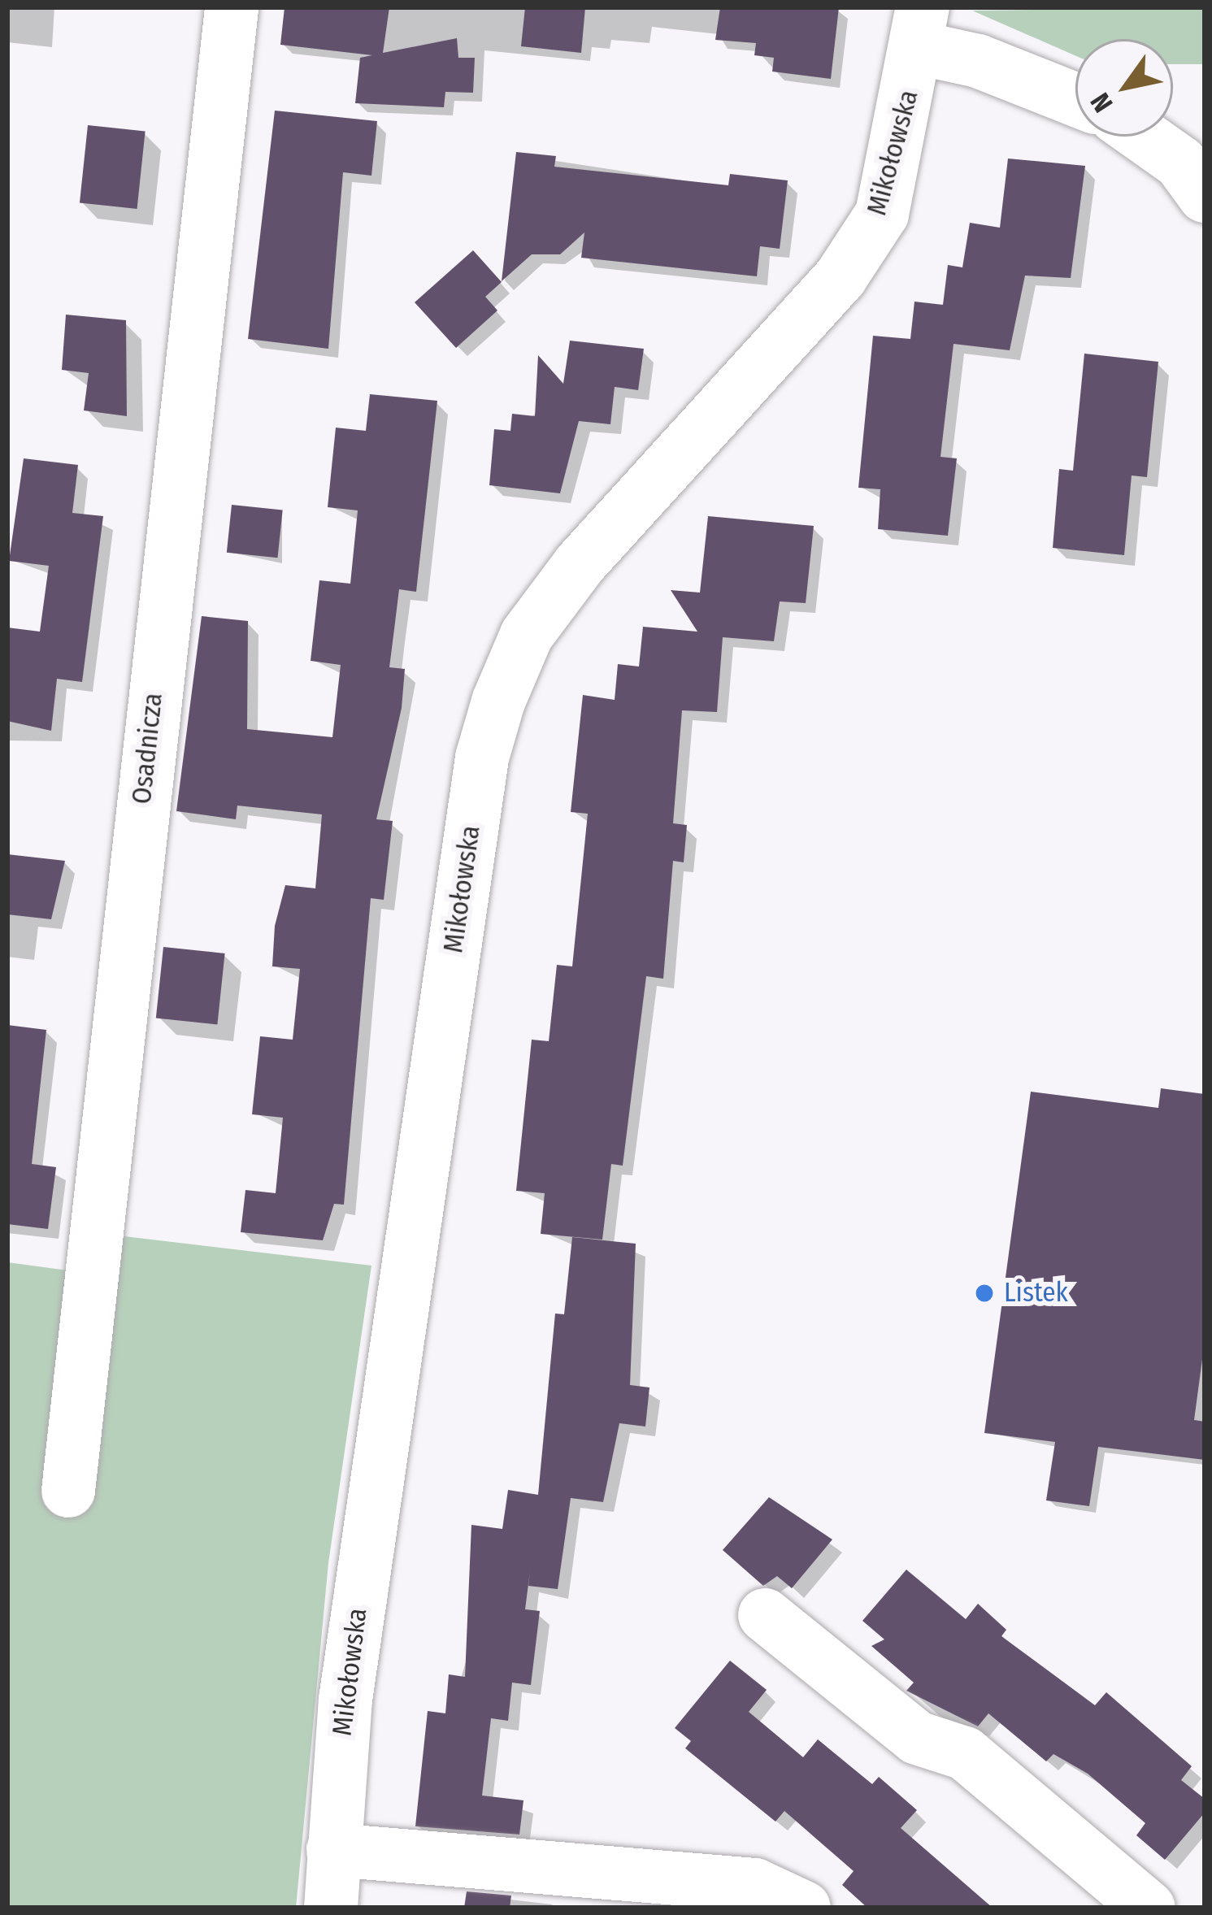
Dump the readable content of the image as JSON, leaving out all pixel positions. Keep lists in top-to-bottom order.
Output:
{
  "streets": {
    "street": ["Mikołowska", "Osadnicza"]
  },
  "places": ["Listek"],
  "north": "bottom left"
}
